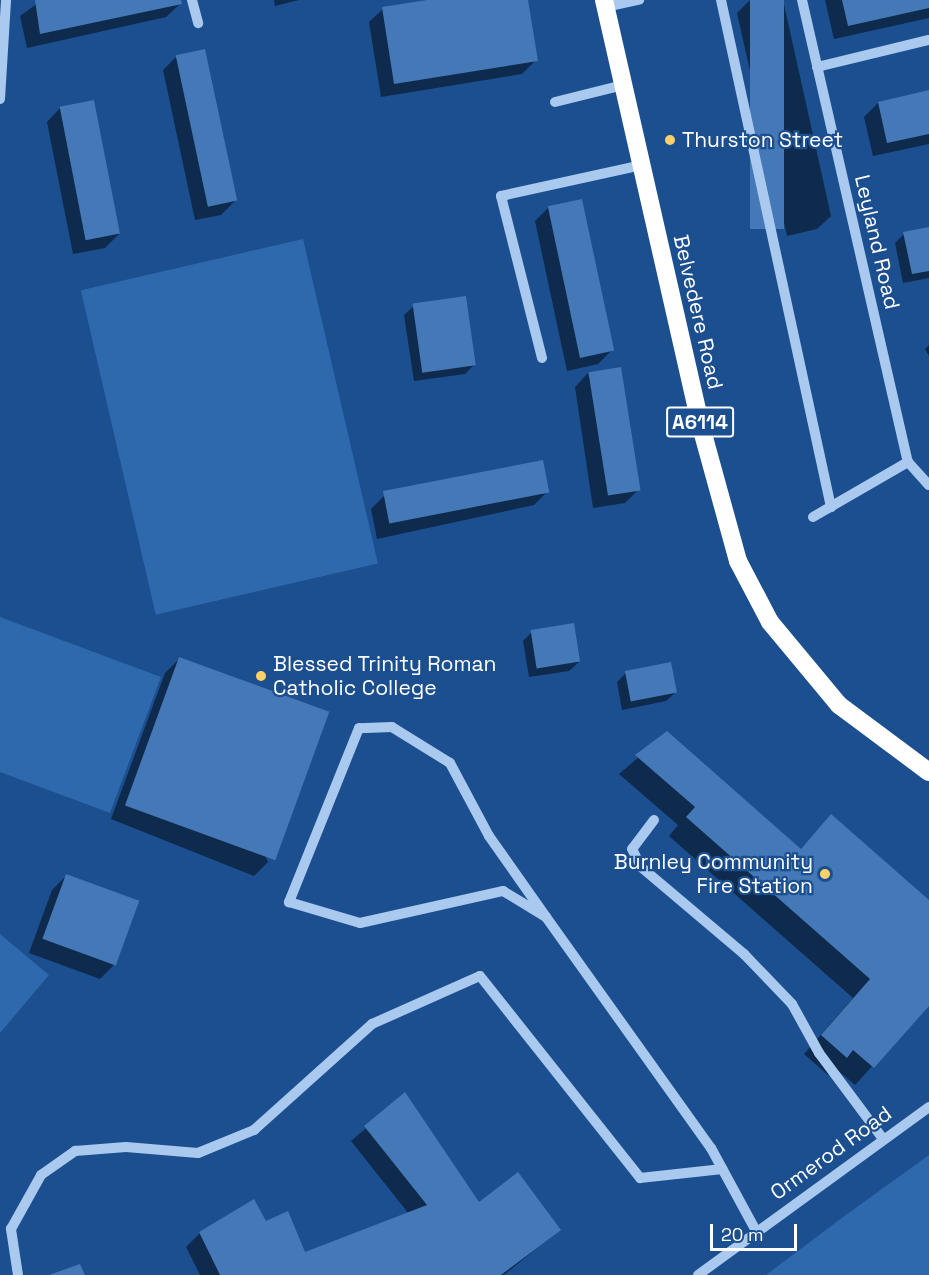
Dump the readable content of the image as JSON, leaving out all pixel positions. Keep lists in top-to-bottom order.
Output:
{
  "streets": {
    "highway": ["Belvedere Road", "A6114"],
    "street": ["Leyland Road", "Ormerod Road"]
  },
  "places": ["Thurston Street", "Blessed Trinity Roman Catholic College", "Burnley Community Fire Station"],
  "scale_bar": "20 m"
}
